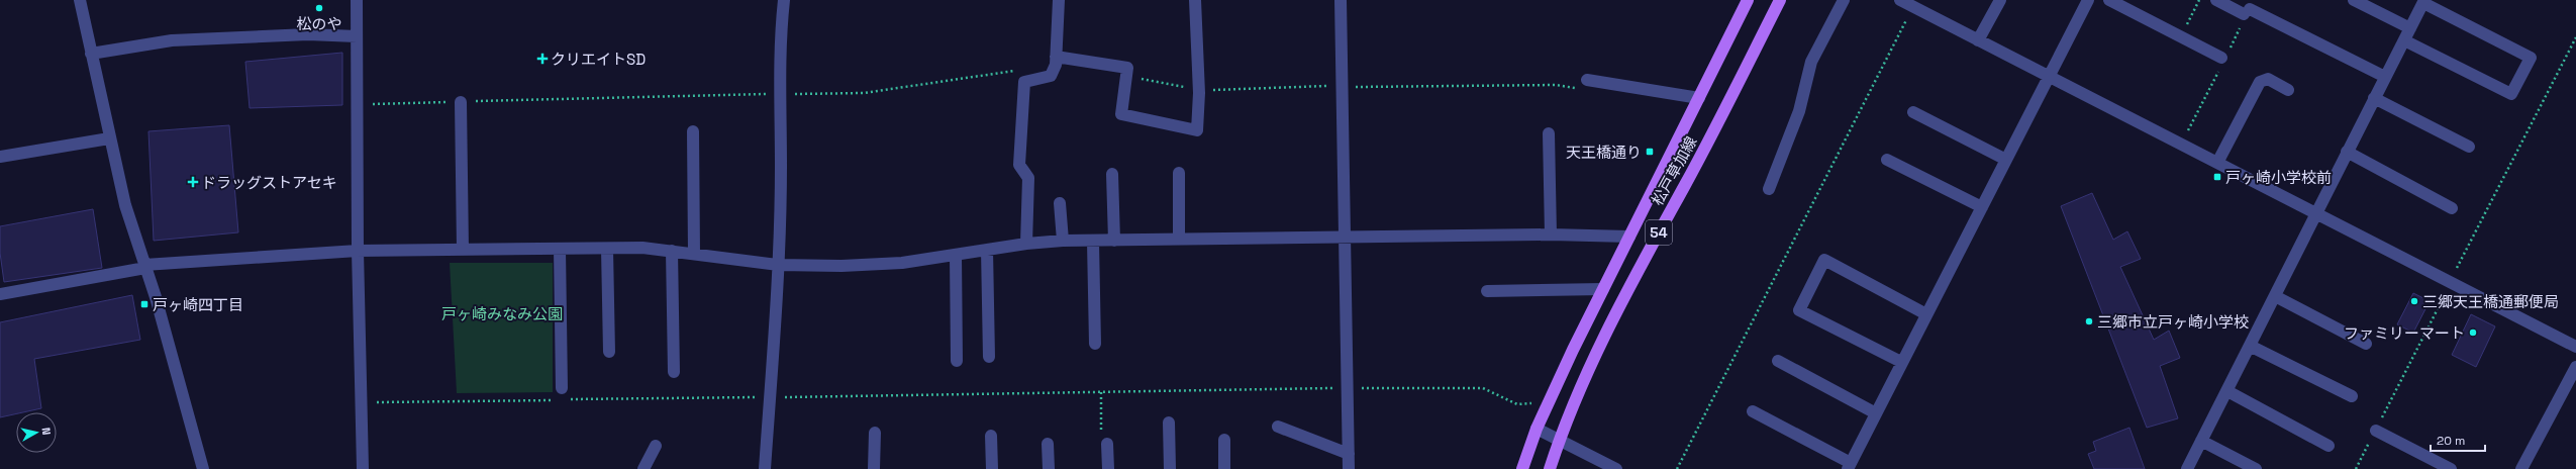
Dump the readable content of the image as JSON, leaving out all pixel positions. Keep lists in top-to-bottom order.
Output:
{
  "streets": {
    "main road": ["松戸草加線", "54"]
  },
  "parks": ["戸ヶ崎みなみ公園"],
  "places": {
    "other": [
      "松のや",
      "三郷天王橋通郵便局",
      "三郷市立戸ヶ崎小学校",
      "ファミリーマート"
    ],
    "health": ["クリエイトSD", "ドラッグストアセキ"],
    "transit": ["天王橋通り", "戸ヶ崎小学校前", "戸ヶ崎四丁目"]
  },
  "scale_bar": "20 m",
  "north": "right"
}
